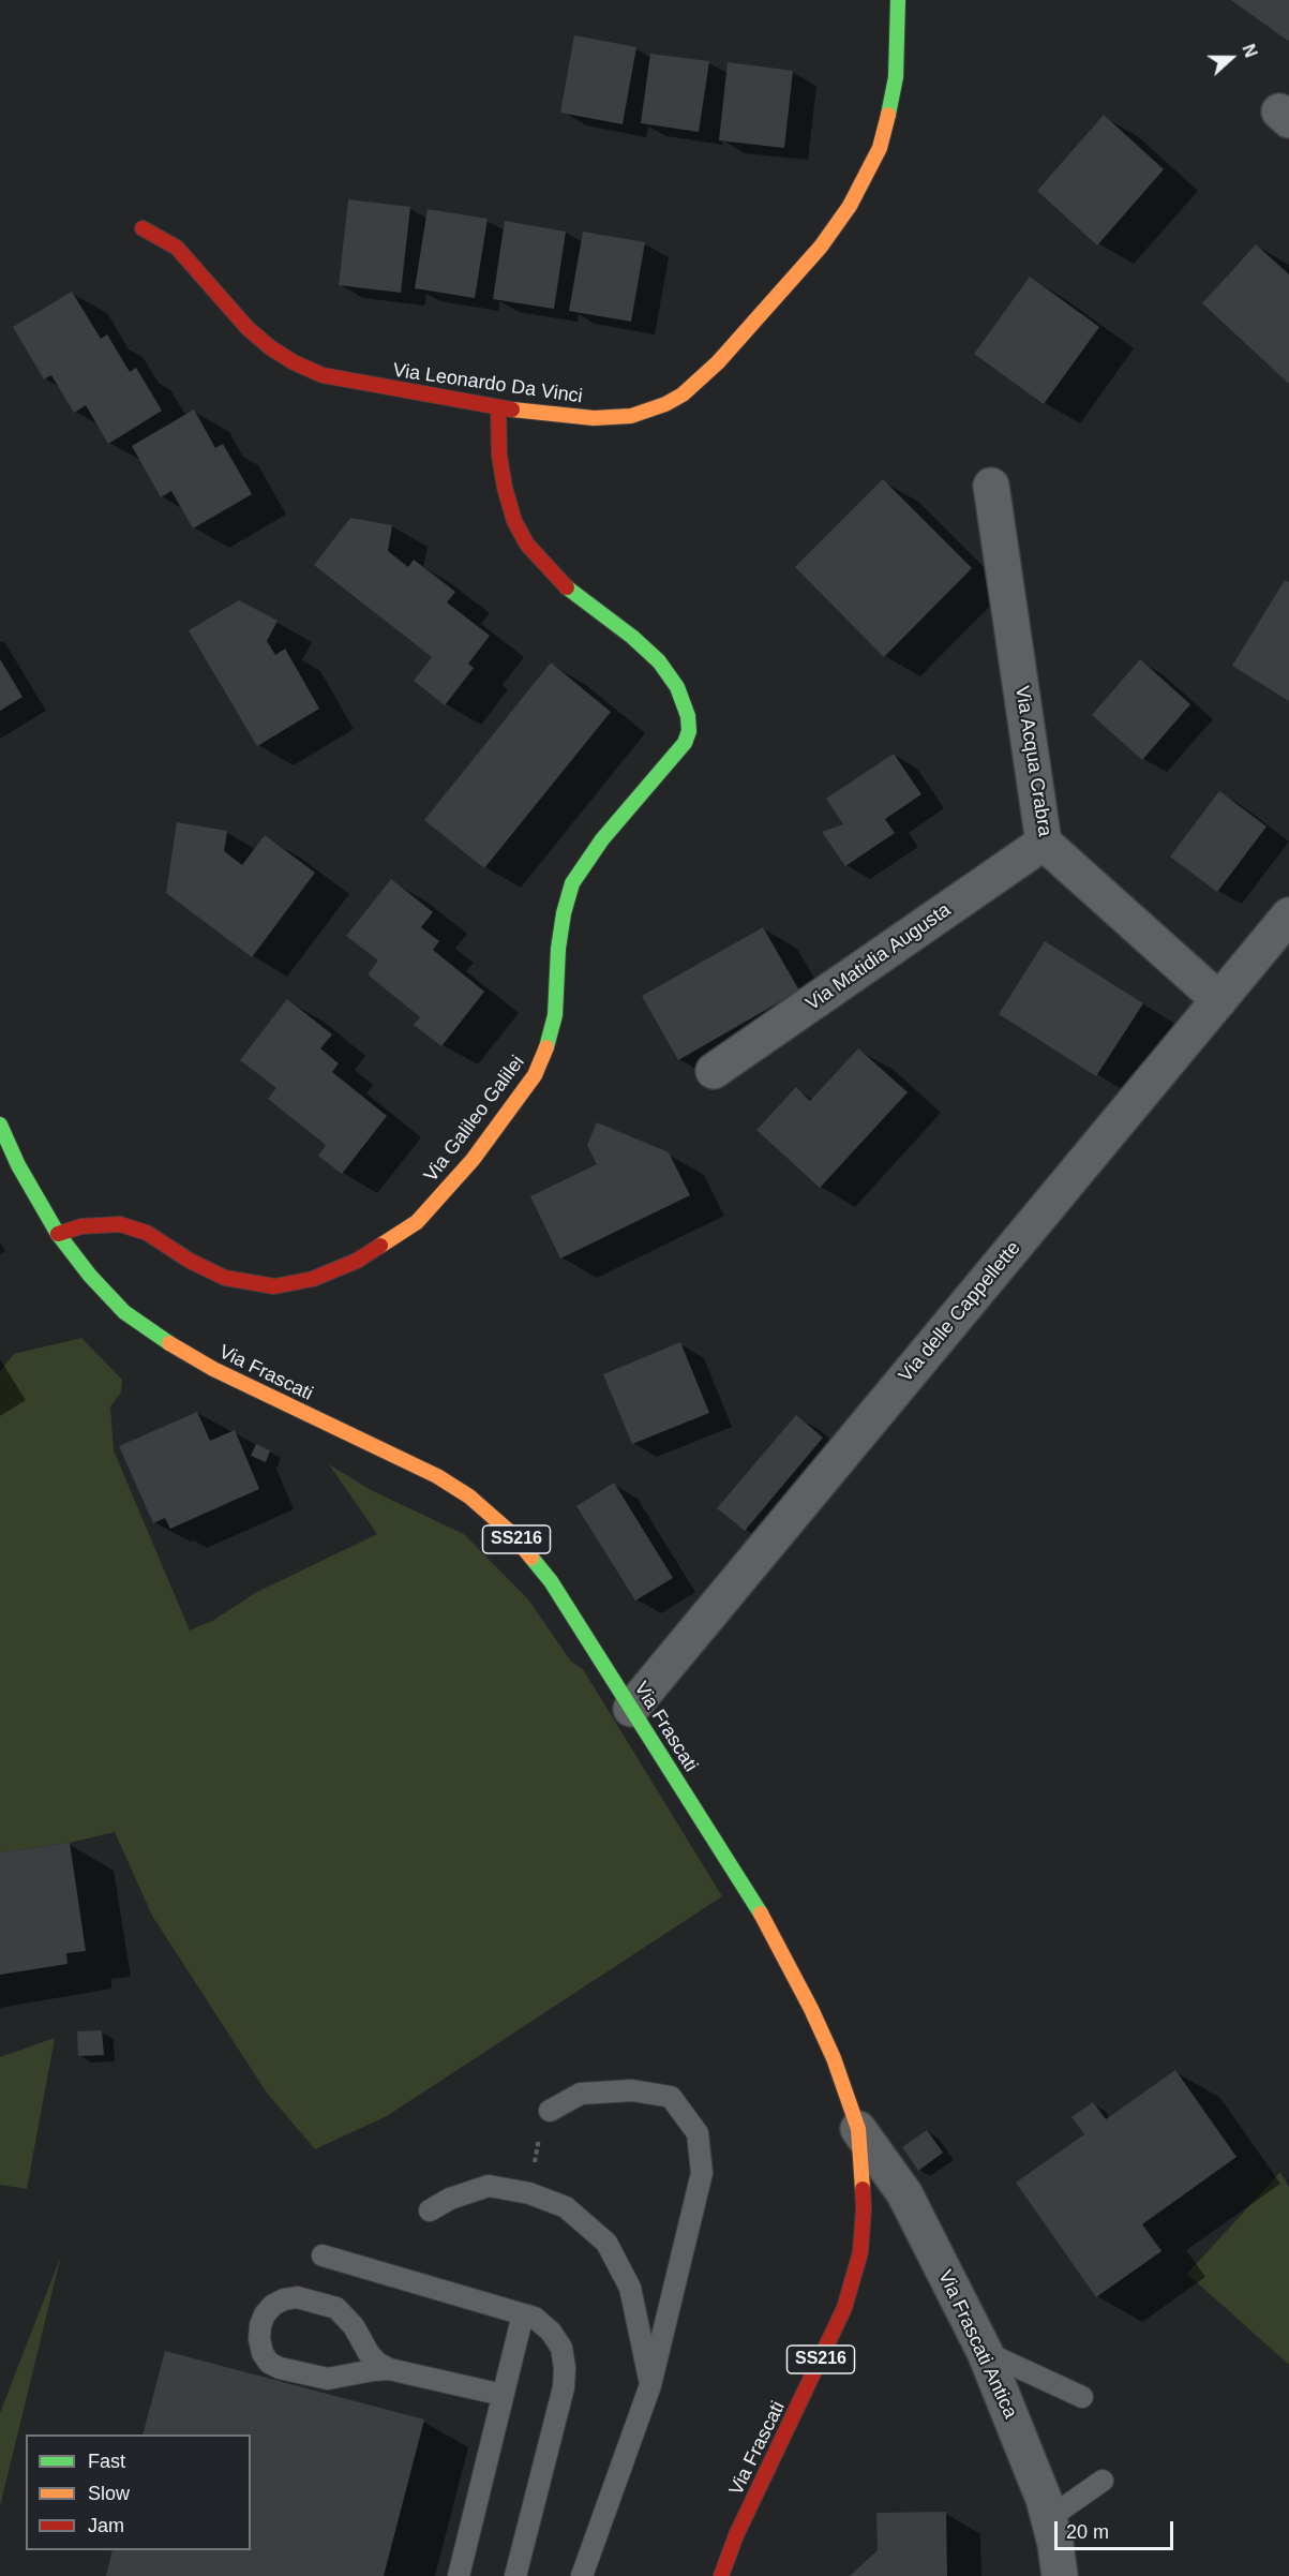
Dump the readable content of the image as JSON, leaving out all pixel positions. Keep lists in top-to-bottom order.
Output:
{
  "streets": {
    "street": [
      "Via Leonardo Da Vinci",
      "Via Acqua Crabra",
      "Via Matidia Augusta",
      "Via Galileo Galilei",
      "Via delle Cappellette",
      "Via Frascati",
      "SS216",
      "Via Frascati Antica"
    ]
  },
  "crossings": [
    ["Via Leonardo Da Vinci", "Via Galileo Galilei"],
    ["Via Acqua Crabra", "Via Matidia Augusta"],
    ["Via Acqua Crabra", "Via delle Cappellette"],
    ["Via Galileo Galilei", "Via Frascati"],
    ["Via delle Cappellette", "Via Frascati"],
    ["Via Frascati", "Via Frascati Antica"]
  ],
  "legend": ["Fast", "Slow", "Jam"],
  "scale_bar": "20 m",
  "north": "right"
}
